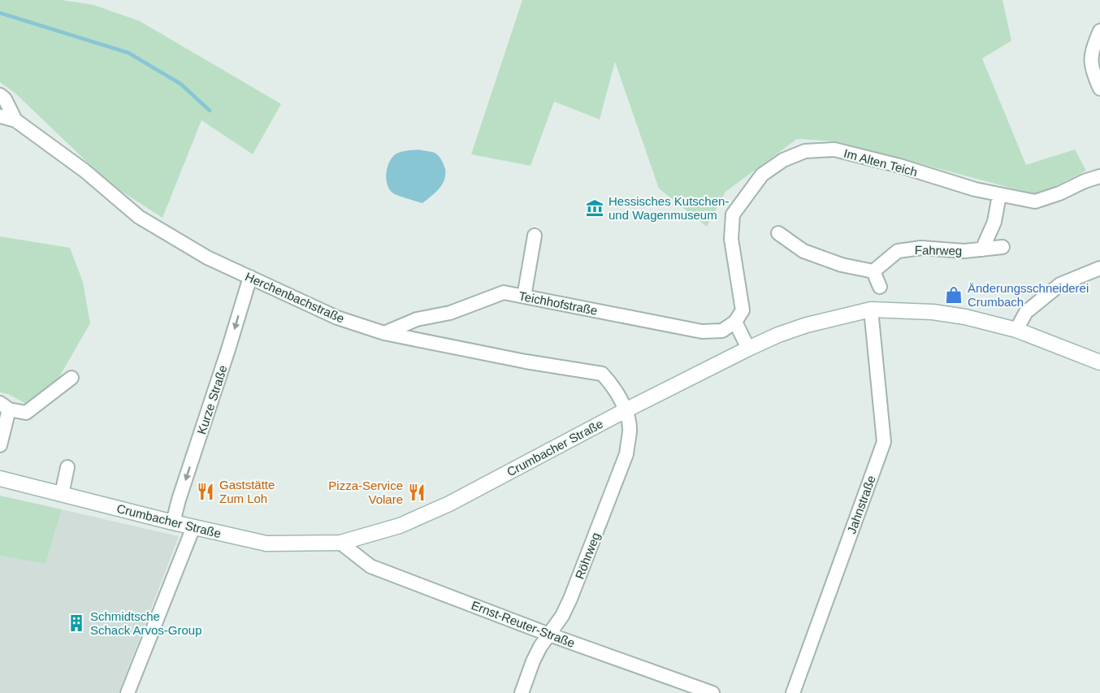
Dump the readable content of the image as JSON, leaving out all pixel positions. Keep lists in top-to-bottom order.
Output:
{
  "streets": {
    "main road": ["Crumbacher Straße"],
    "street": [
      "Im Alten Teich",
      "Fahrweg",
      "Herchenbachstraße",
      "Teichhofstraße",
      "Kurze Straße",
      "Jahnstraße",
      "Röhrweg",
      "Ernst-Reuter-Straße"
    ]
  },
  "crossings": [
    ["Im Alten Teich", "Teichhofstraße"],
    ["Herchenbachstraße", "Teichhofstraße"],
    ["Herchenbachstraße", "Kurze Straße"],
    ["Herchenbachstraße", "Crumbacher Straße"],
    ["Herchenbachstraße", "Röhrweg"],
    ["Kurze Straße", "Crumbacher Straße"],
    ["Crumbacher Straße", "Jahnstraße"],
    ["Crumbacher Straße", "Röhrweg"],
    ["Crumbacher Straße", "Ernst-Reuter-Straße"],
    ["Röhrweg", "Ernst-Reuter-Straße"]
  ],
  "one_way": ["Kurze Straße"],
  "places": {
    "museum": ["Hessisches Kutschen- und Wagenmuseum"],
    "shop": ["Änderungsschneiderei Crumbach"],
    "restaurant": ["Gaststätte Zum Loh", "Pizza-Service Volare"],
    "building": ["Schmidtsche Schack Arvos-Group"]
  }
}
